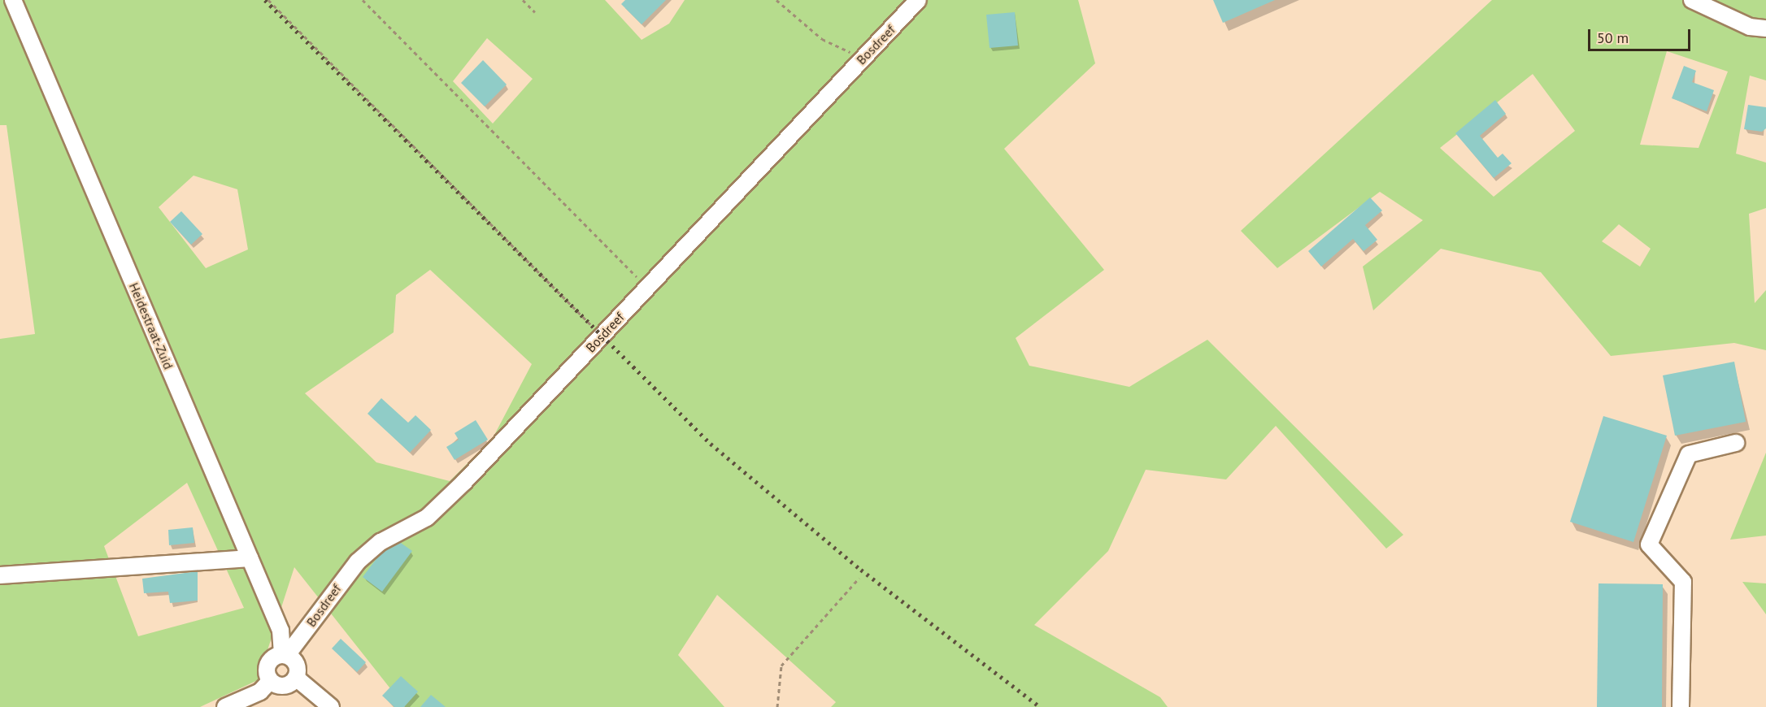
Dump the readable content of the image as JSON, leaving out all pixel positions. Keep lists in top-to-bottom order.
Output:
{
  "streets": {
    "street": ["Bosdreef", "Heidestraat-Zuid"]
  },
  "crossings": [
    ["Bosdreef", "Heidestraat-Zuid"]
  ],
  "scale_bar": "50 m"
}
